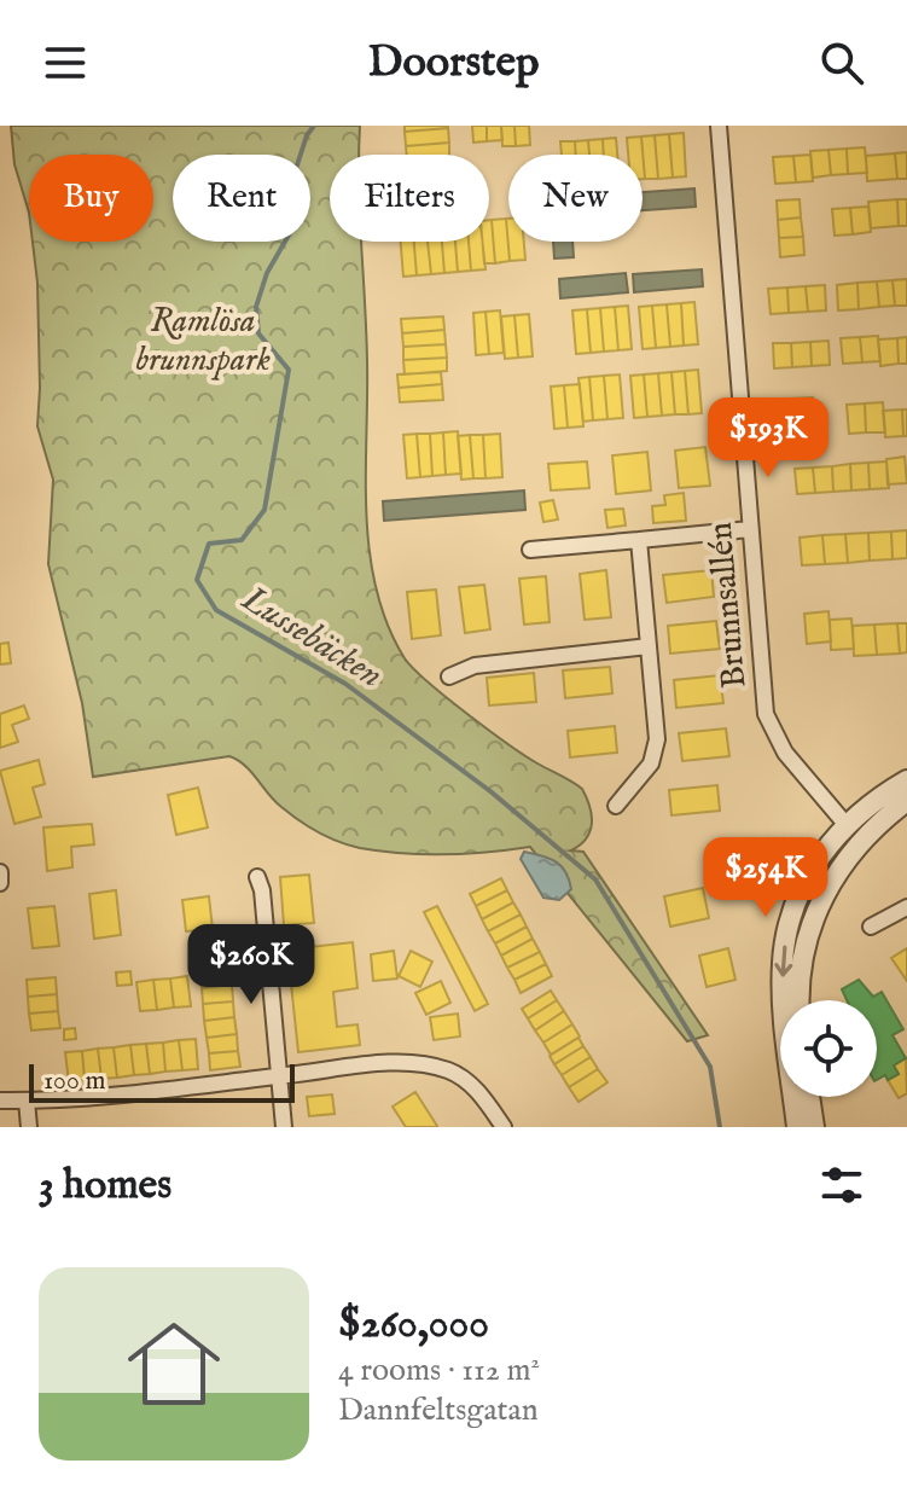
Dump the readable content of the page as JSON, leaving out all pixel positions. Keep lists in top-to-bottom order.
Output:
{
  "streets": {
    "street": ["Brunnsallén"]
  },
  "water": ["Lussebäcken"],
  "parks": ["Ramlösa brunnspark"],
  "scale_bar": "100 m",
  "page": {
    "header": "Doorstep",
    "chip": [
      "Buy",
      "Rent",
      "Filters",
      "New"
    ],
    "price": ["$193K", "$254K", "$260K"],
    "scale": "100 m",
    "heading": "3 homes",
    "list": [
      {
        "name": "$260,000",
        "note": "4 rooms · 112 m² · Dannfeltsgatan"
      }
    ]
  }
}
